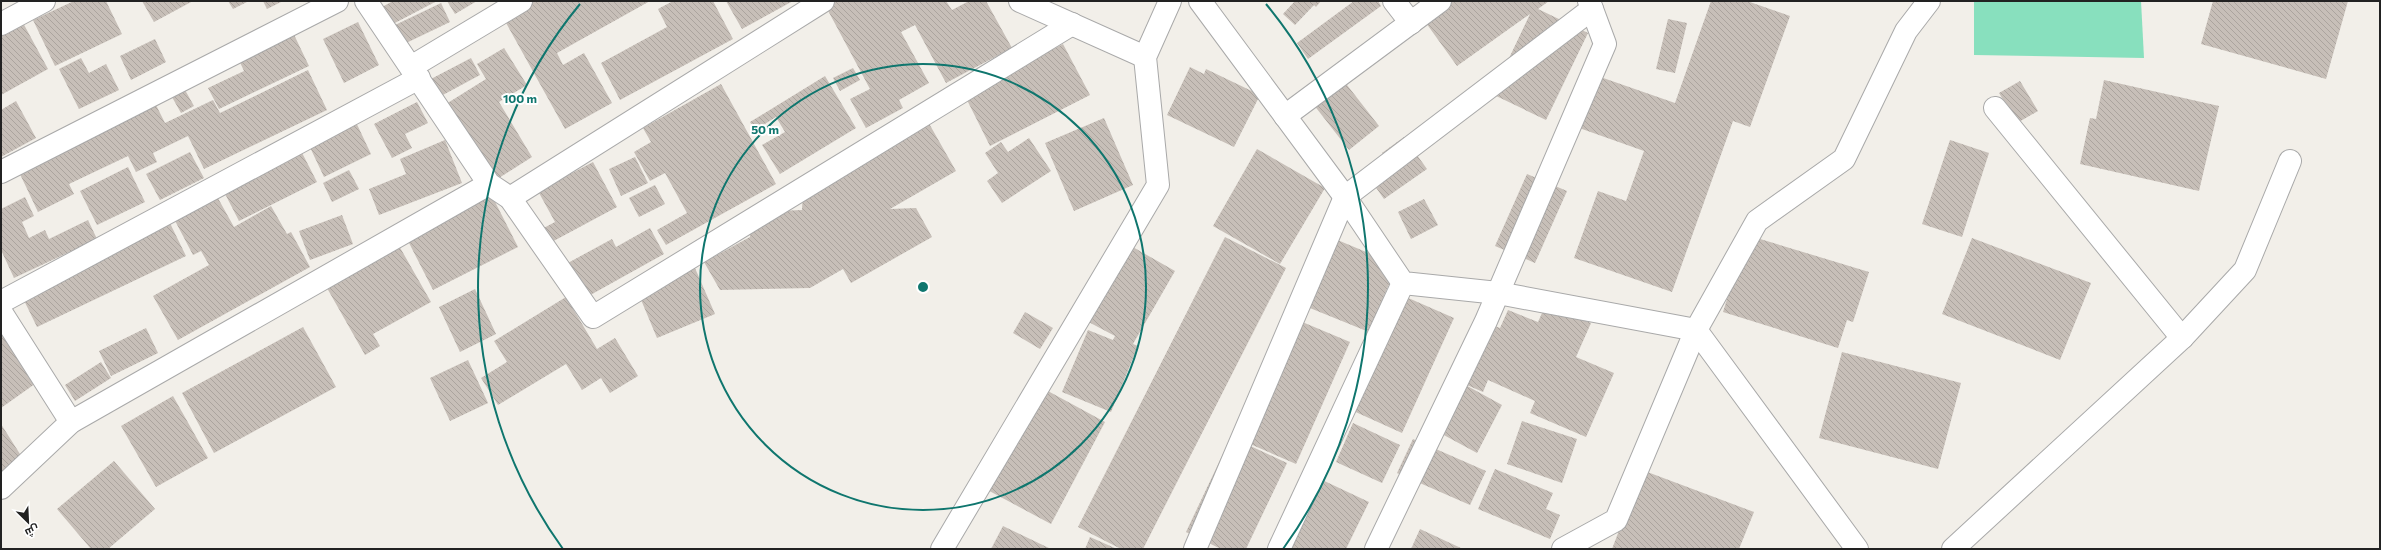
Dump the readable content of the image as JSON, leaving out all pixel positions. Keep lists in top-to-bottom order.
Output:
{
  "north": "bottom right",
  "rings": ["100 m", "50 m"]
}
